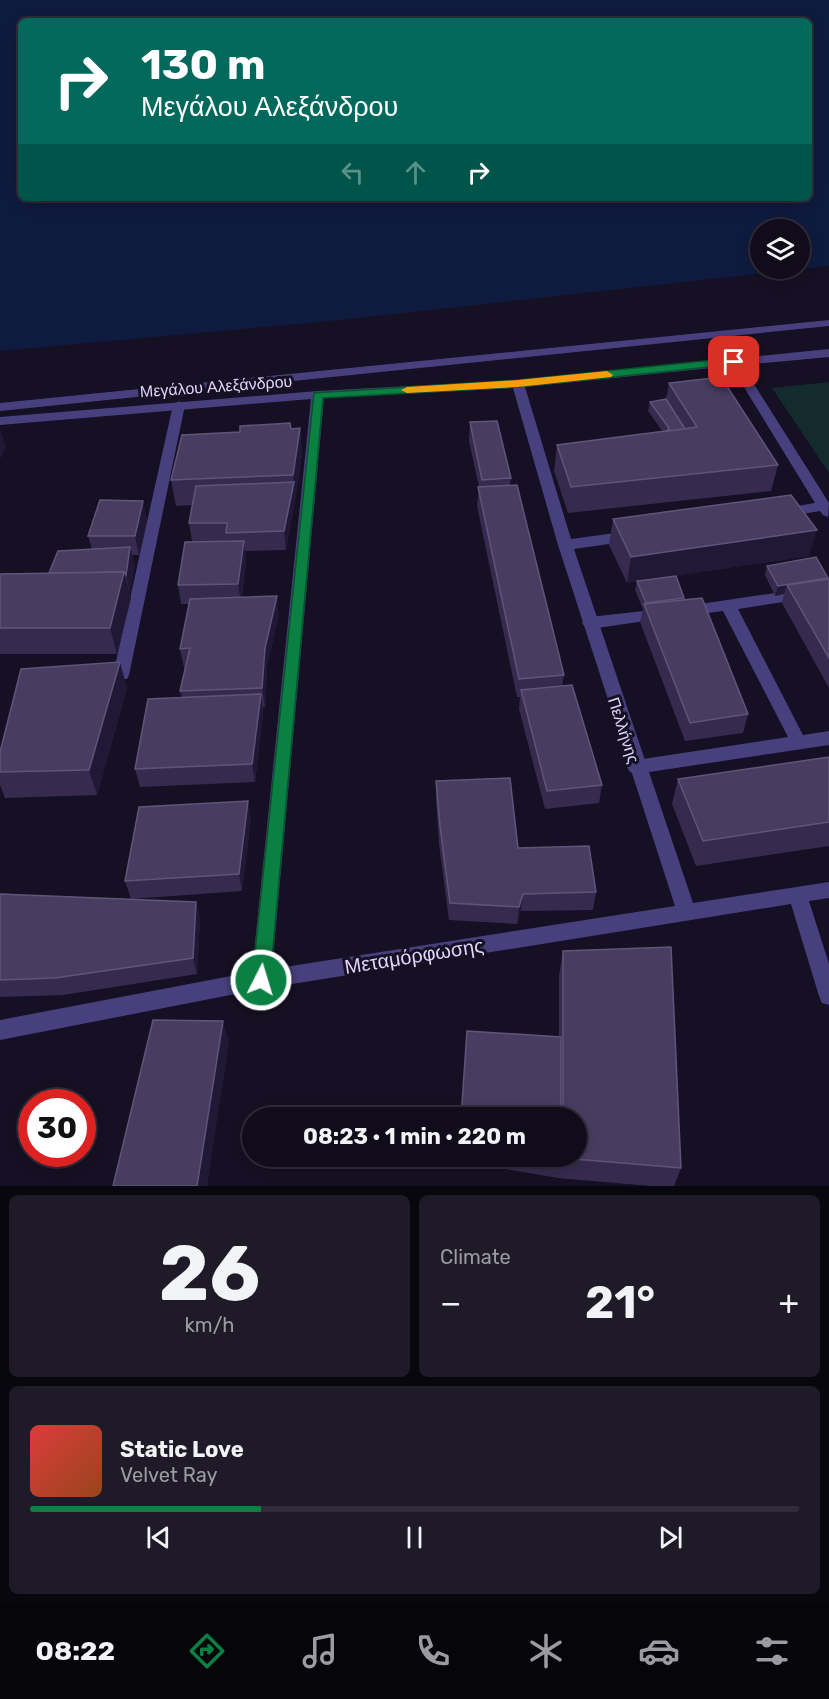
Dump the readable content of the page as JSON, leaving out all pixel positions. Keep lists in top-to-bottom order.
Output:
{
  "streets": {
    "street": ["Μεγάλου Αλεξάνδρου", "Πελλήνης", "Μεταμόρφωσης"]
  },
  "crossings": [
    ["Μεγάλου Αλεξάνδρου", "Πελλήνης"],
    ["Πελλήνης", "Μεταμόρφωσης"]
  ],
  "page": {
    "turn": ["130 m", "Μεγάλου Αλεξάνδρου"],
    "limit": "30",
    "trip": "08:23 · 1 min · 220 m",
    "tile": [
      ["26", "km/h"],
      "Climate"
    ],
    "heat": ["−", "21°", "+"],
    "song": ["Static Love", "Velvet Ray"],
    "tabs": "08:22"
  }
}
